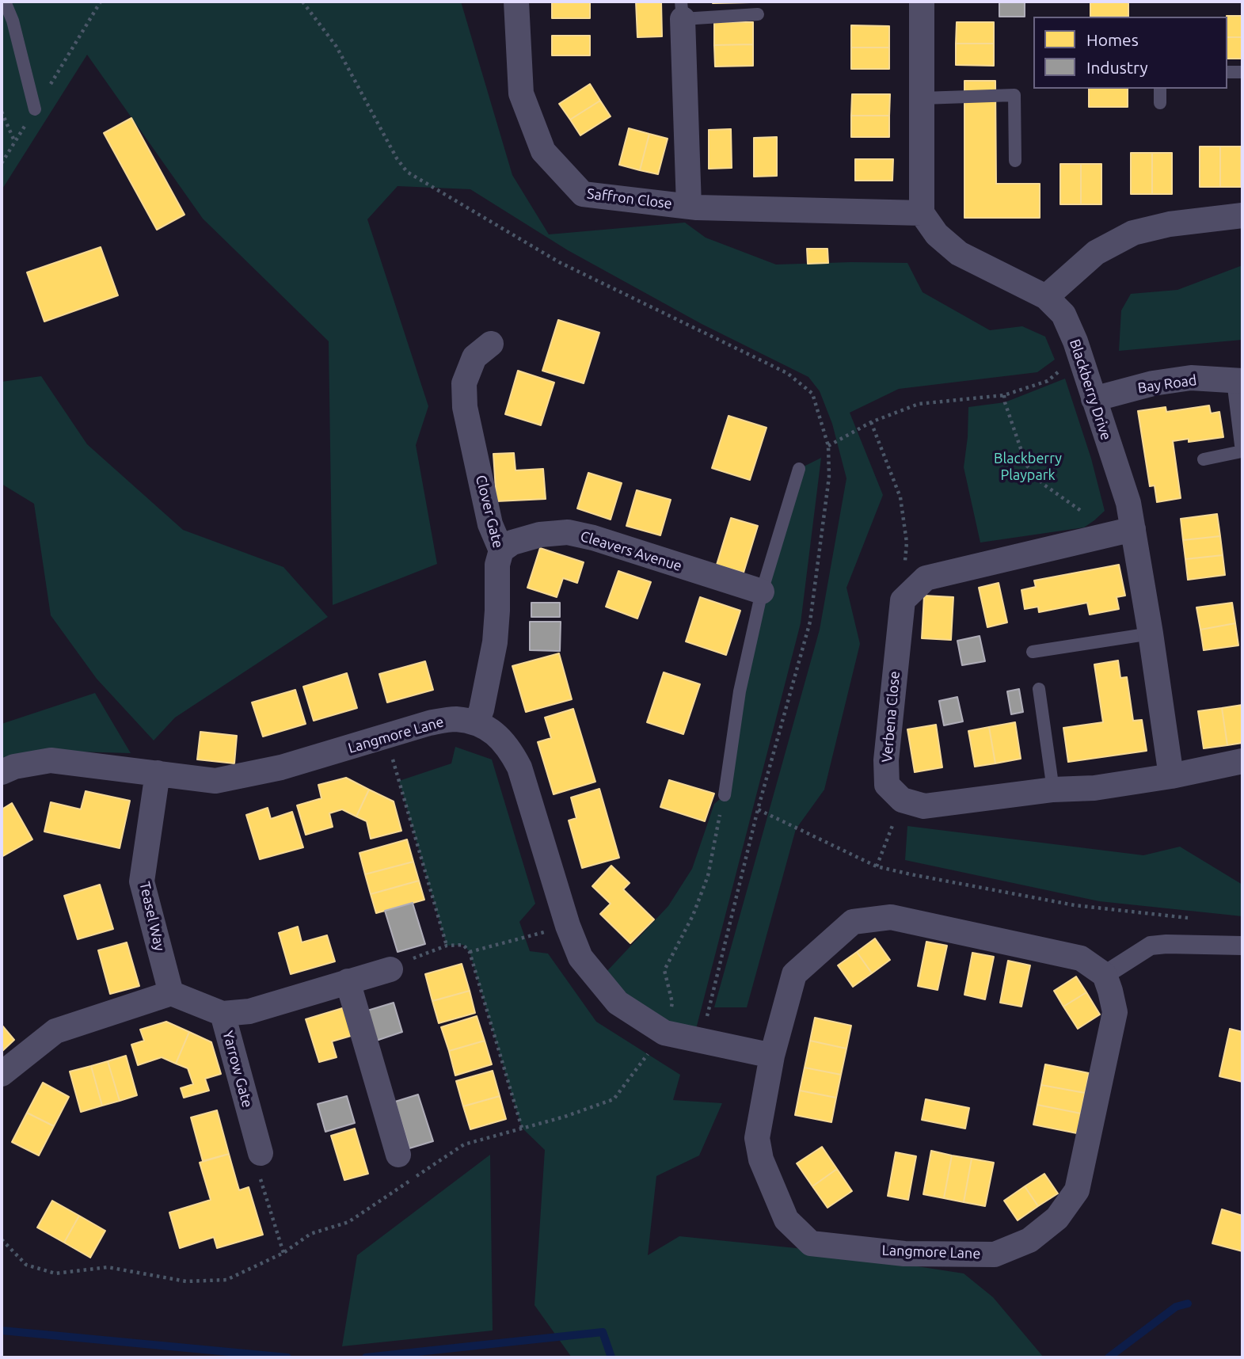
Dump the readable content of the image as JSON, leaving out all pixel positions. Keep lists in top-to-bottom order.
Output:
{
  "streets": {
    "street": [
      "Saffron Close",
      "Bay Road",
      "Blackberry Drive",
      "Clover Gate",
      "Cleavers Avenue",
      "Verbena Close",
      "Langmore Lane",
      "Teasel Way",
      "Yarrow Gate"
    ]
  },
  "crossings": [
    ["Saffron Close", "Blackberry Drive"],
    ["Bay Road", "Blackberry Drive"],
    ["Clover Gate", "Cleavers Avenue"],
    ["Clover Gate", "Langmore Lane"],
    ["Langmore Lane", "Teasel Way"]
  ],
  "parks": ["Blackberry Playpark"],
  "legend": ["Homes", "Industry"]
}
